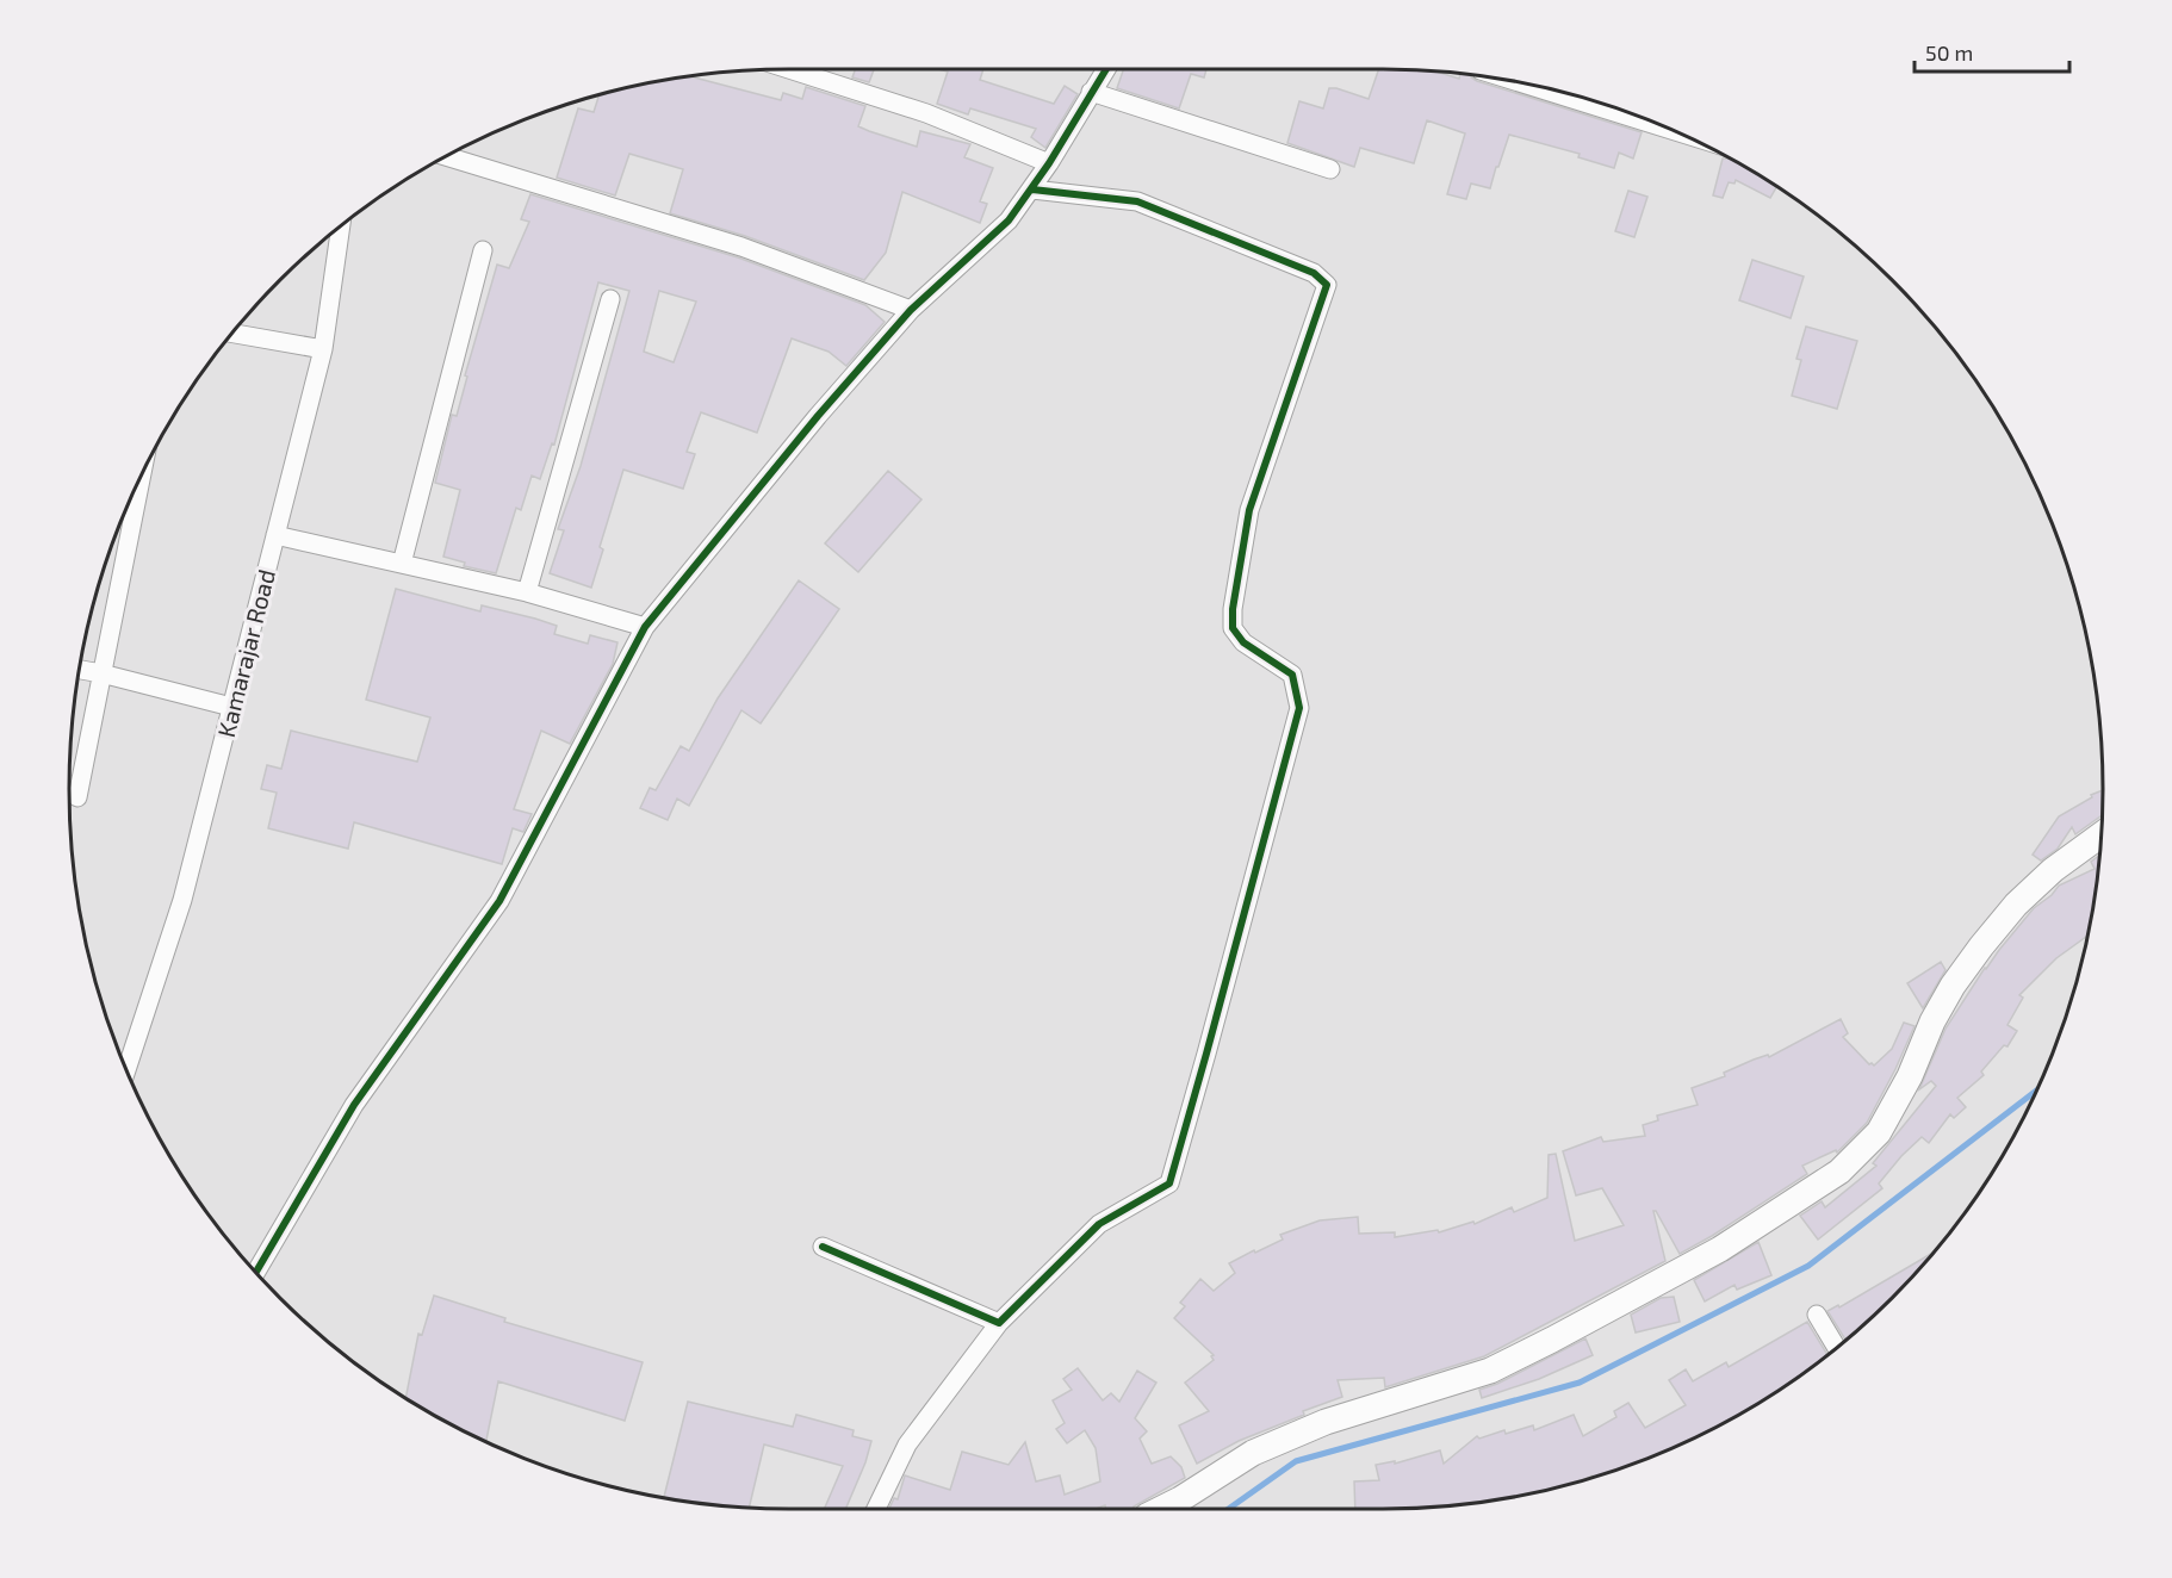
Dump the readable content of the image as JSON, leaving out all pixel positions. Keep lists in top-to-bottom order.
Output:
{
  "streets": {
    "street": ["Kamarajar Road"]
  },
  "scale_bar": "50 m"
}
